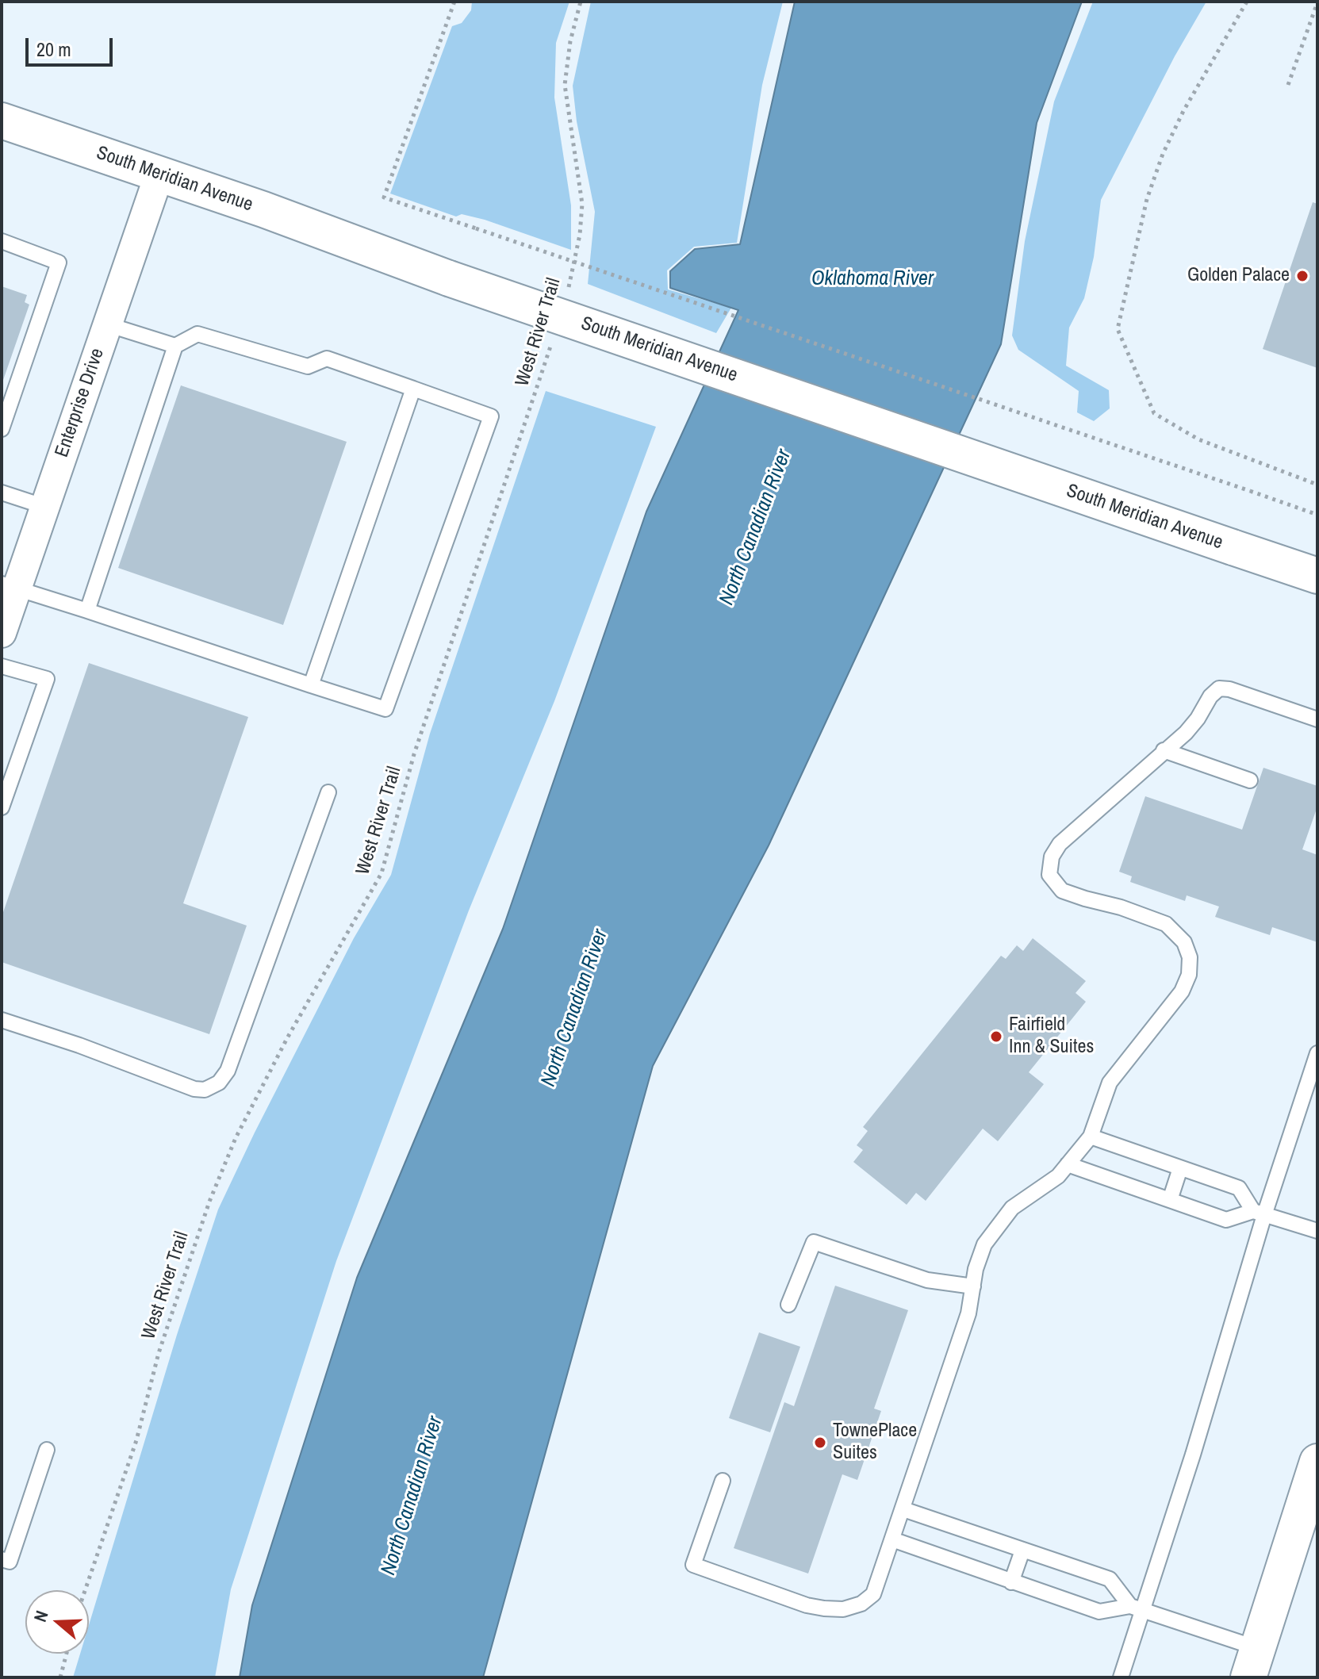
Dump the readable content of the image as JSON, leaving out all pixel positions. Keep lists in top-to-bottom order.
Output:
{
  "streets": {
    "main road": ["South Meridian Avenue"],
    "street": ["Enterprise Drive"],
    "path": ["West River Trail"]
  },
  "crossings": [
    ["South Meridian Avenue", "Enterprise Drive"]
  ],
  "water": ["Oklahoma River", "North Canadian River"],
  "places": ["Golden Palace", "Fairfield Inn & Suites", "TownePlace Suites"],
  "scale_bar": "20 m",
  "north": "left"
}
